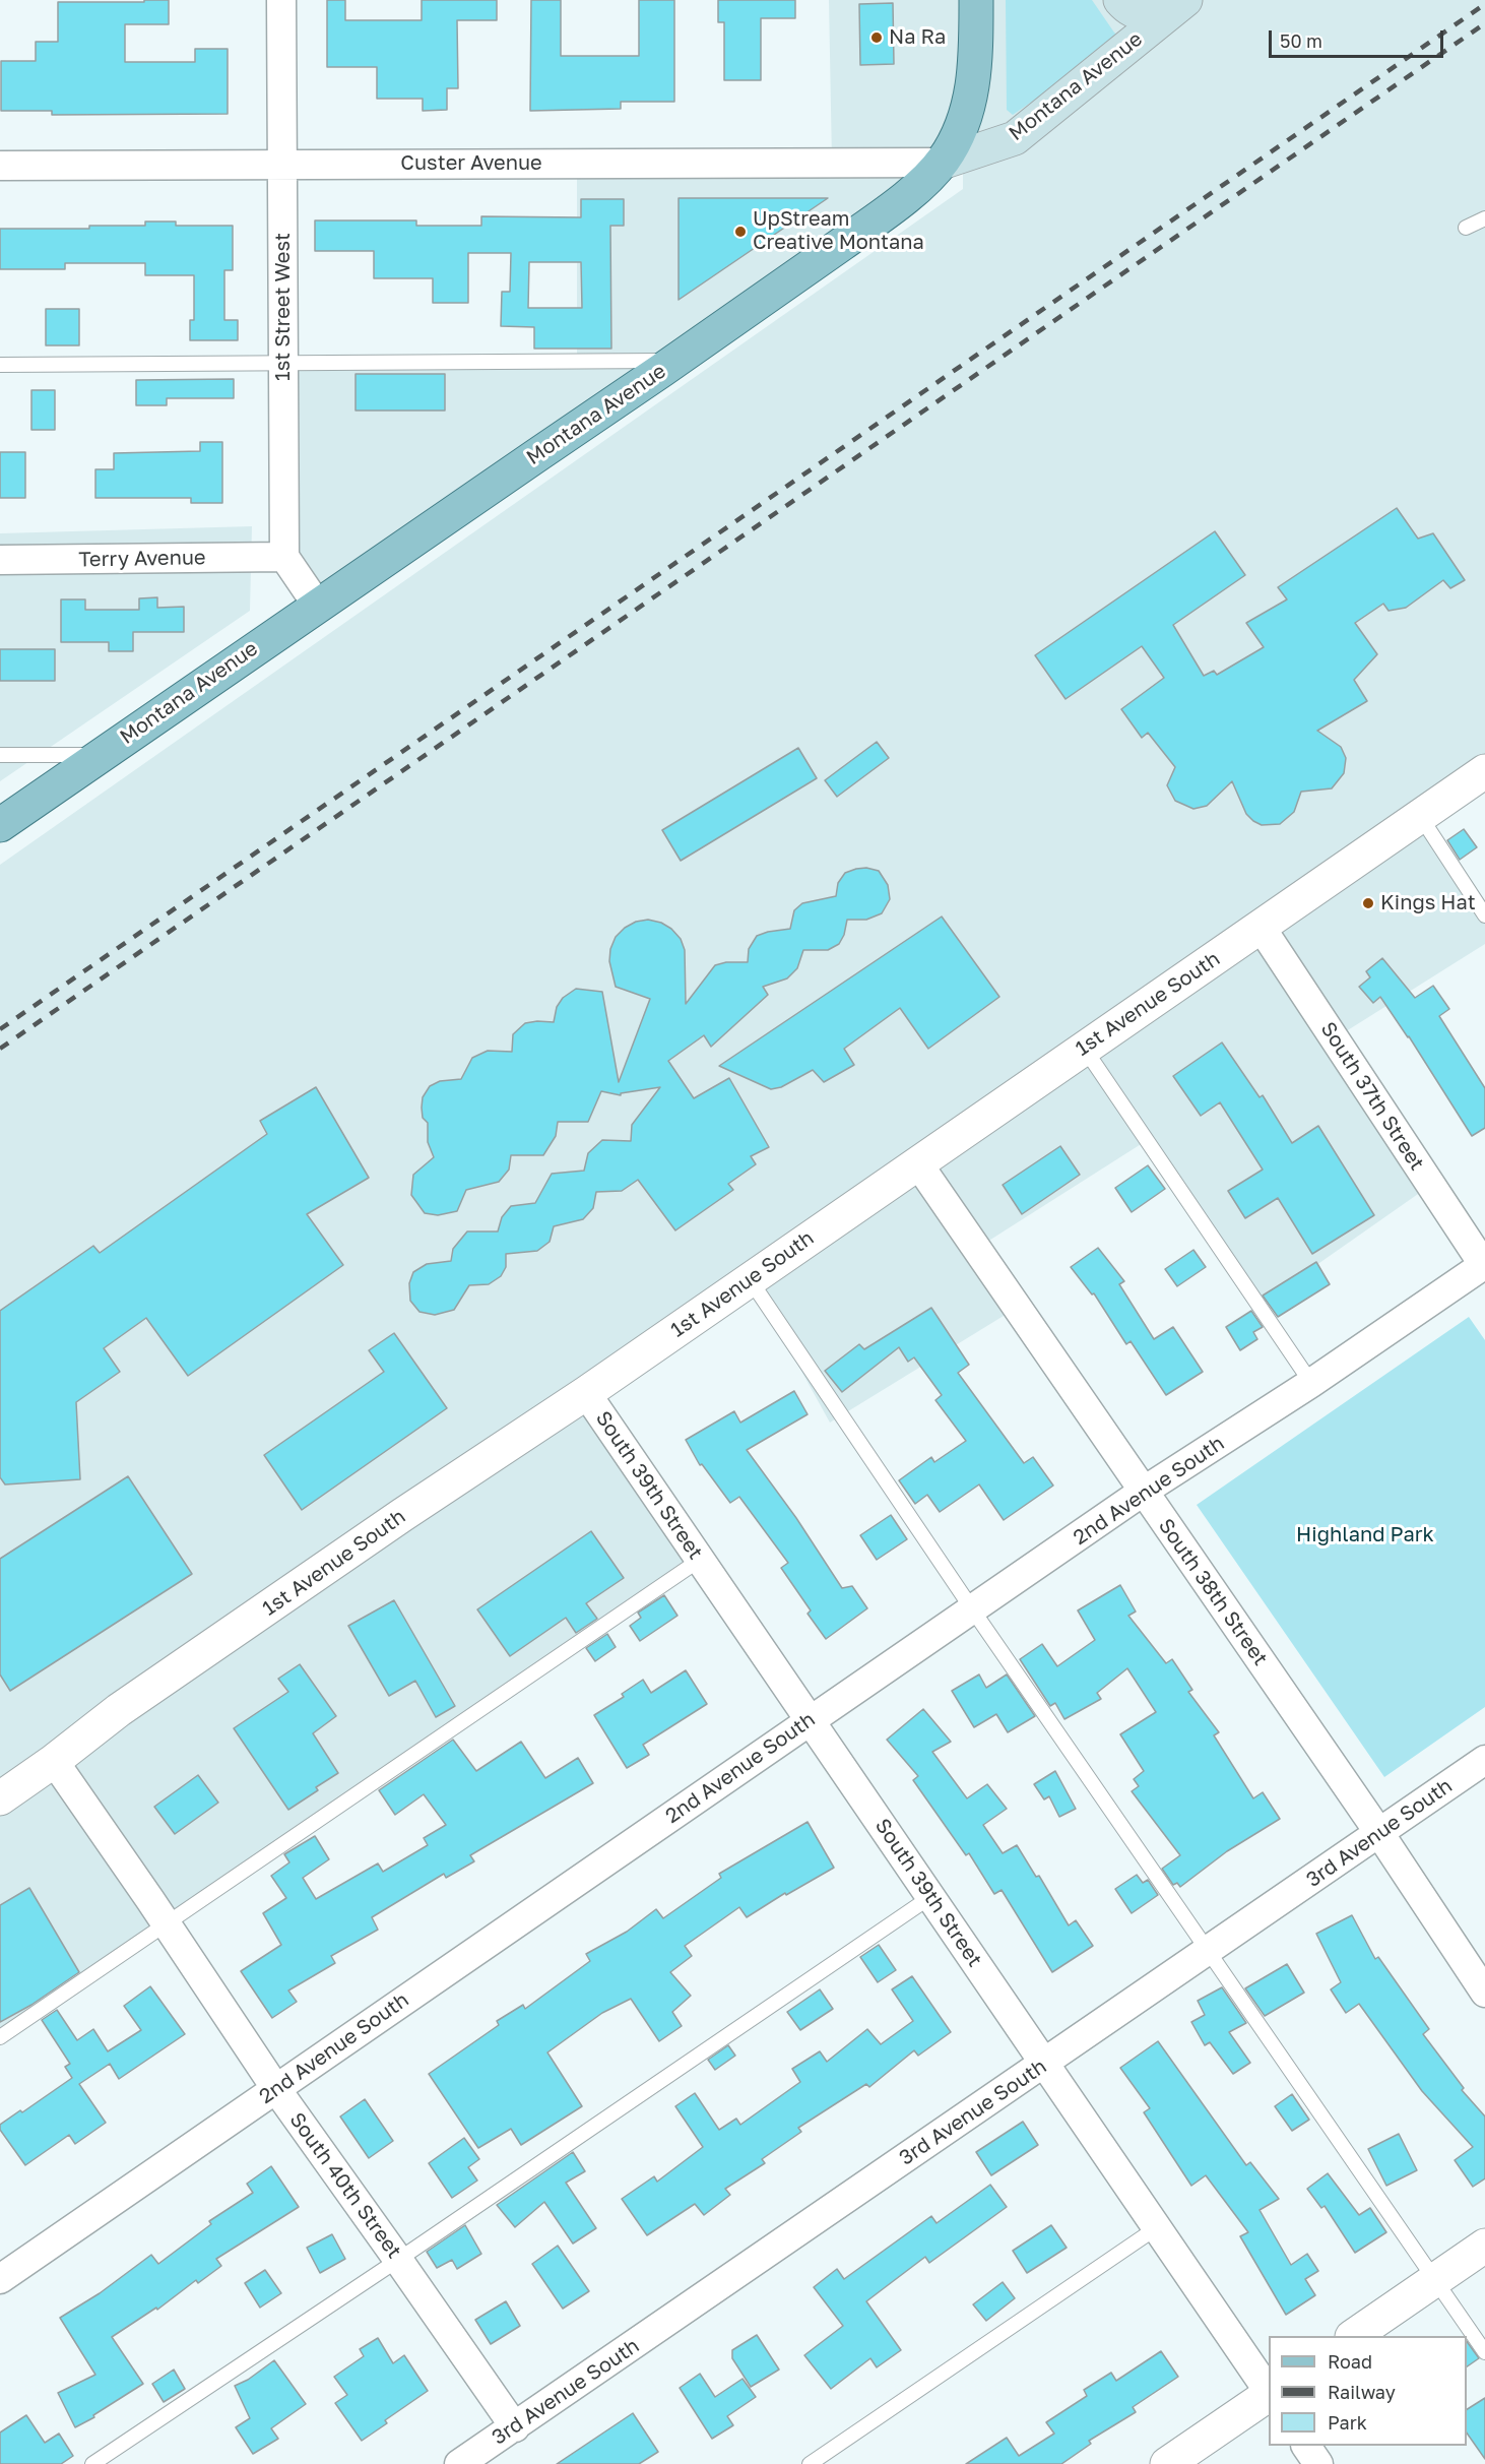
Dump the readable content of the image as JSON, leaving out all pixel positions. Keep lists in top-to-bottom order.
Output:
{
  "streets": {
    "main road": ["Montana Avenue"],
    "street": [
      "Custer Avenue",
      "1st Street West",
      "Terry Avenue",
      "1st Avenue South",
      "South 37th Street",
      "South 39th Street",
      "2nd Avenue South",
      "South 38th Street",
      "3rd Avenue South",
      "South 40th Street"
    ]
  },
  "crossings": [
    ["Montana Avenue", "Custer Avenue"],
    ["Custer Avenue", "1st Street West"],
    ["1st Street West", "Terry Avenue"],
    ["1st Avenue South", "South 37th Street"],
    ["1st Avenue South", "South 39th Street"],
    ["1st Avenue South", "South 38th Street"],
    ["1st Avenue South", "South 40th Street"],
    ["South 37th Street", "2nd Avenue South"],
    ["South 39th Street", "2nd Avenue South"],
    ["South 39th Street", "3rd Avenue South"],
    ["2nd Avenue South", "South 38th Street"],
    ["2nd Avenue South", "South 40th Street"],
    ["South 38th Street", "3rd Avenue South"],
    ["3rd Avenue South", "South 40th Street"]
  ],
  "parks": ["Highland Park"],
  "places": ["Na Ra", "UpStream Creative Montana", "Kings Hat"],
  "legend": ["Road", "Railway", "Park"],
  "scale_bar": "50 m"
}
